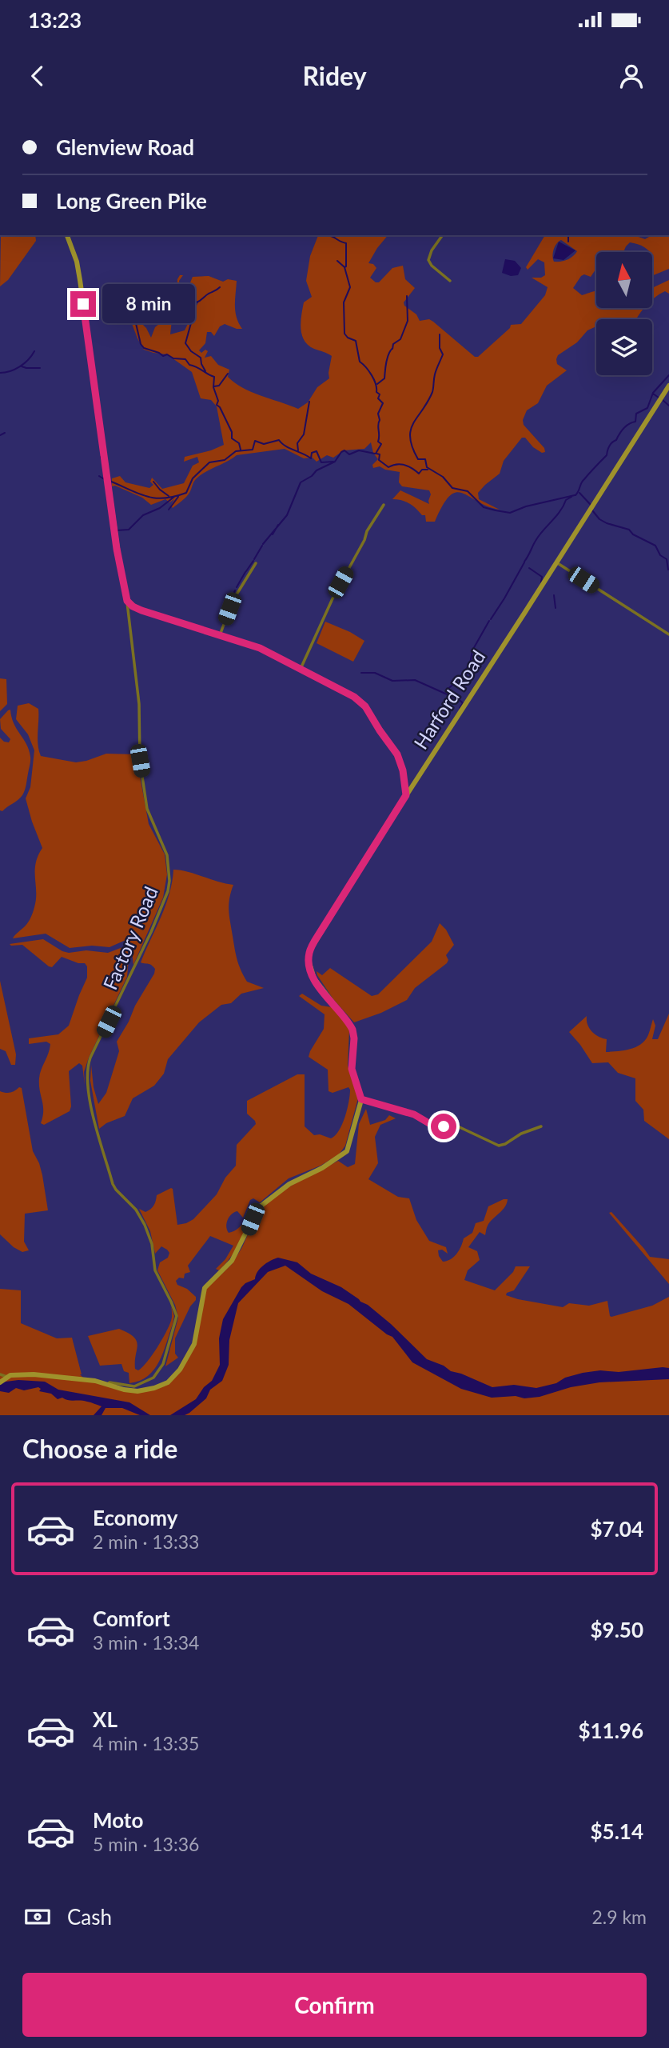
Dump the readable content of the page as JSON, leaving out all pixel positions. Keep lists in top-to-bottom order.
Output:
{
  "streets": {
    "main road": ["Harford Road"],
    "street": ["Factory Road"]
  },
  "north": "top",
  "page": {
    "status": "13:23",
    "header": "Ridey",
    "banner": ["Glenview Road", "Long Green Pike"],
    "bubble": "8 min",
    "heading": "Choose a ride",
    "list": [
      {
        "name": "Economy",
        "note": "2 min · 13:33",
        "value": "$7.04"
      },
      {
        "name": "Comfort",
        "note": "3 min · 13:34",
        "value": "$9.50"
      },
      {
        "name": "XL",
        "note": "4 min · 13:35",
        "value": "$11.96"
      },
      {
        "name": "Moto",
        "note": "5 min · 13:36",
        "value": "$5.14"
      }
    ],
    "pay": ["Cash", "2.9 km"],
    "buttons": "Confirm"
  }
}
